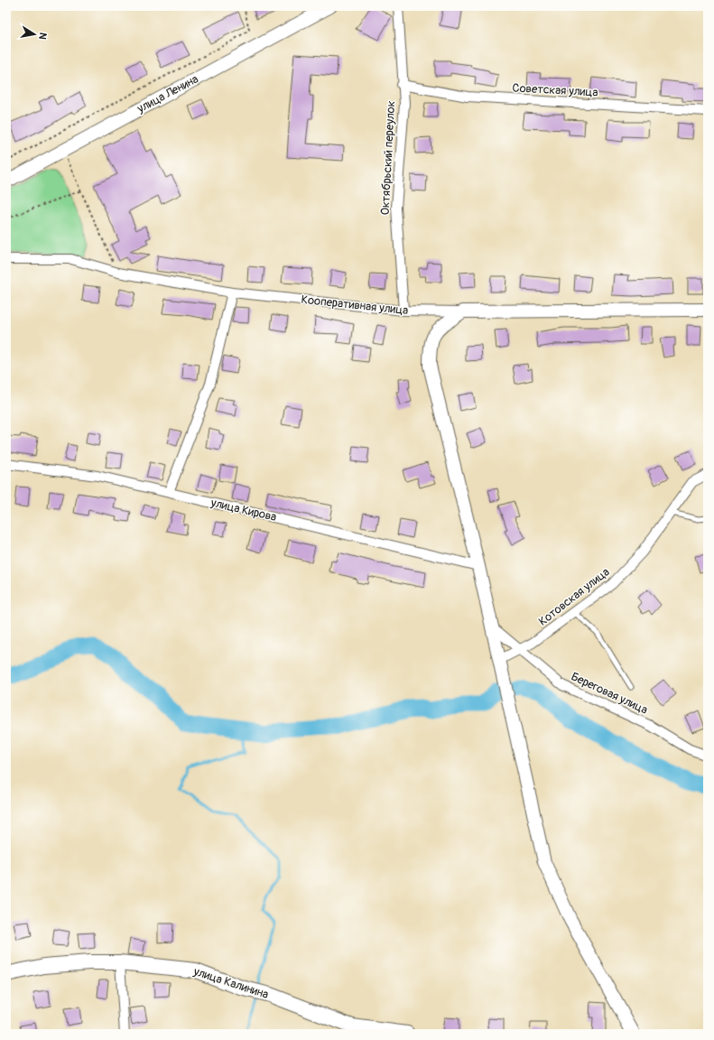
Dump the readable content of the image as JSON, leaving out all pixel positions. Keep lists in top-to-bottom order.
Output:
{
  "streets": {
    "main road": ["улица Калинина"],
    "street": [
      "Советская улица",
      "улица Ленина",
      "Октябрьский переулок",
      "Кооперативная улица",
      "улица Кирова",
      "Котовская улица",
      "Береговая улица"
    ]
  },
  "crossings": [
    ["Советская улица", "Октябрьский переулок"],
    ["Октябрьский переулок", "Кооперативная улица"],
    ["Котовская улица", "Береговая улица"]
  ],
  "north": "right"
}
